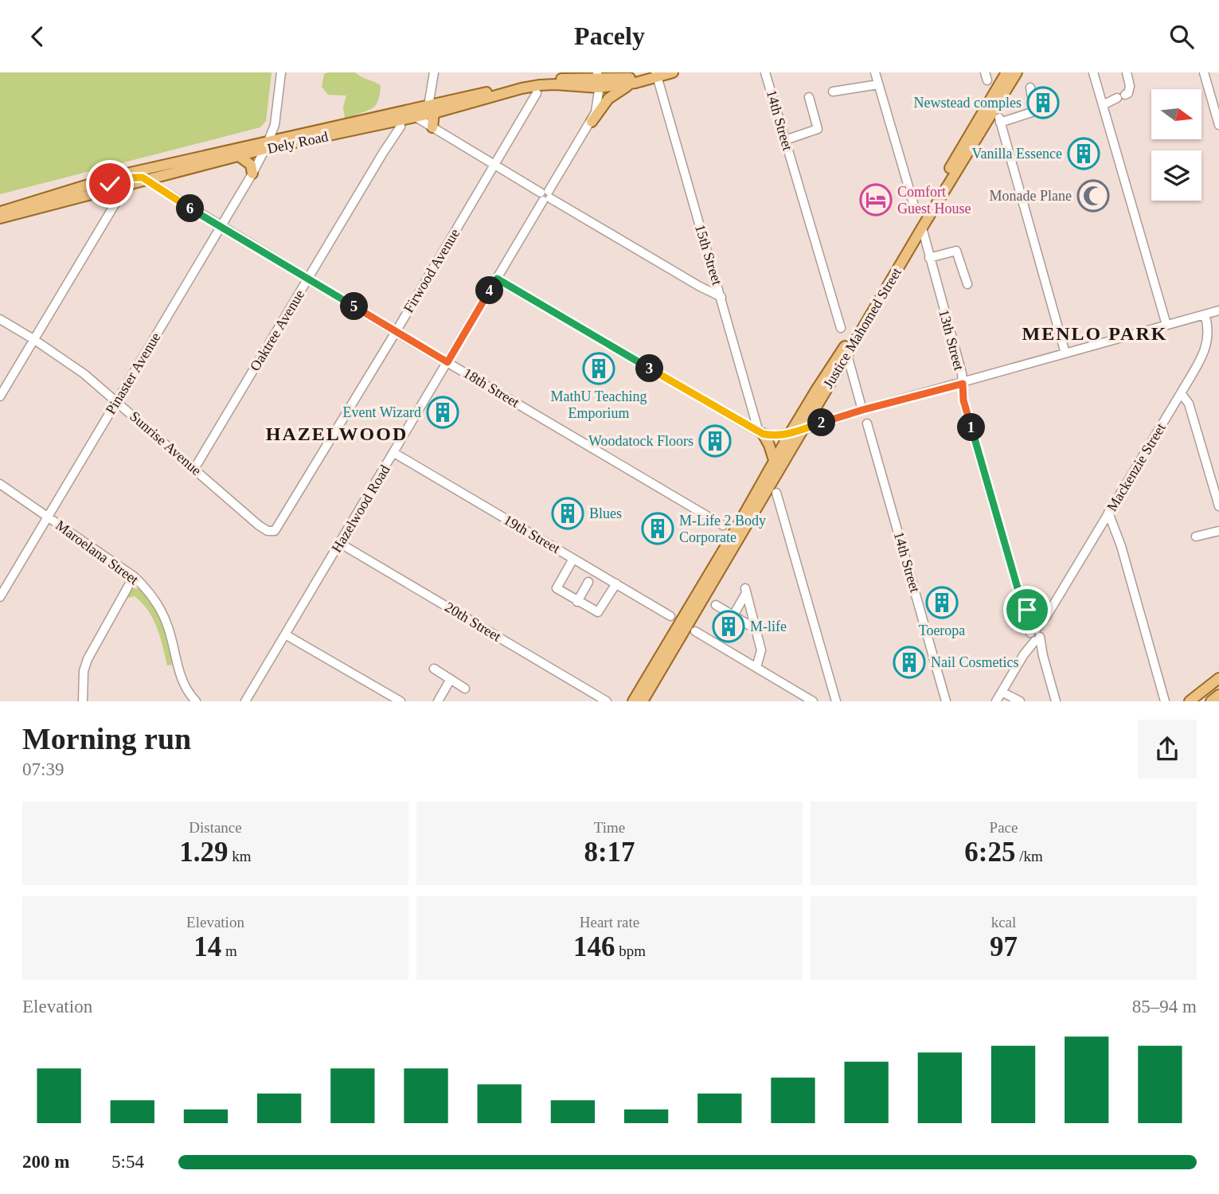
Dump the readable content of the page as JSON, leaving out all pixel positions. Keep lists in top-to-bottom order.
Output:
{
  "streets": {
    "main road": ["Dely Road", "Justice Mahomed Street"],
    "street": [
      "14th Street",
      "15th Street",
      "Firwood Avenue",
      "Oaktree Avenue",
      "13th Street",
      "Pinaster Avenue",
      "18th Street",
      "Sunrise Avenue",
      "Mackenzie Street",
      "Hazelwood Road",
      "19th Street",
      "Maroelana Street",
      "20th Street"
    ]
  },
  "crossings": [
    ["Dely Road", "Oaktree Avenue"],
    ["Dely Road", "Pinaster Avenue"],
    ["Dely Road", "18th Street"],
    ["Dely Road", "Hazelwood Road"],
    ["Firwood Avenue", "18th Street"],
    ["Firwood Avenue", "Sunrise Avenue"],
    ["Justice Mahomed Street", "13th Street"],
    ["Oaktree Avenue", "18th Street"],
    ["Oaktree Avenue", "Sunrise Avenue"],
    ["13th Street", "Mackenzie Street"],
    ["Pinaster Avenue", "18th Street"],
    ["Pinaster Avenue", "Sunrise Avenue"],
    ["Pinaster Avenue", "Maroelana Street"],
    ["18th Street", "Hazelwood Road"],
    ["Hazelwood Road", "19th Street"],
    ["Hazelwood Road", "20th Street"]
  ],
  "districts": ["MENLO PARK", "HAZELWOOD"],
  "places": {
    "building": [
      "Newstead comples",
      "Vanilla Essence",
      "MathU Teaching Emporium",
      "Event Wizard",
      "Woodatock Floors",
      "Blues",
      "M-Life 2 Body Corporate",
      "Toeropa",
      "M-life",
      "Nail Cosmetics"
    ],
    "mosque": ["Monade Plane"],
    "hotel": ["Comfort Guest House"]
  },
  "north": "right",
  "page": {
    "header": "Pacely",
    "pins": [
      "6",
      "4",
      "5",
      "3",
      "2",
      "1"
    ],
    "heading": ["Morning run", "07:39"],
    "stats": [
      ["Distance", "1.29 km"],
      ["Time", "8:17"],
      ["Pace", "6:25 /km"],
      ["Elevation", "14 m"],
      ["Heart rate", "146 bpm"],
      ["kcal", "97"]
    ],
    "chart": ["Elevation", "85–94 m"],
    "list": [
      {
        "name": "200 m",
        "note": "5:54"
      }
    ]
  }
}
